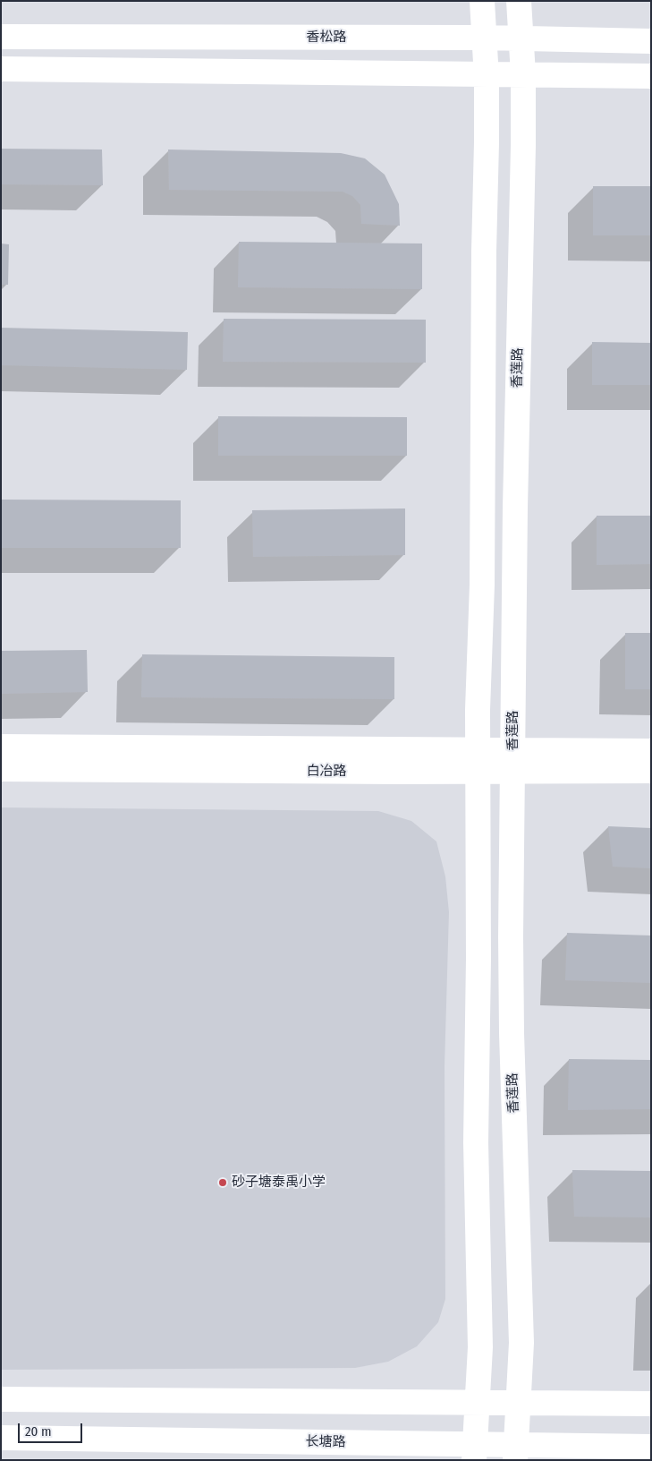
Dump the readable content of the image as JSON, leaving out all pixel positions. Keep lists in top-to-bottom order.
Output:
{
  "streets": {
    "main road": [
      "香松路",
      "香莲路",
      "白冶路",
      "长塘路"
    ]
  },
  "crossings": [
    ["香松路", "香莲路"],
    ["香莲路", "白冶路"],
    ["香莲路", "长塘路"]
  ],
  "places": ["砂子塘泰禹小学"],
  "scale_bar": "20 m"
}
